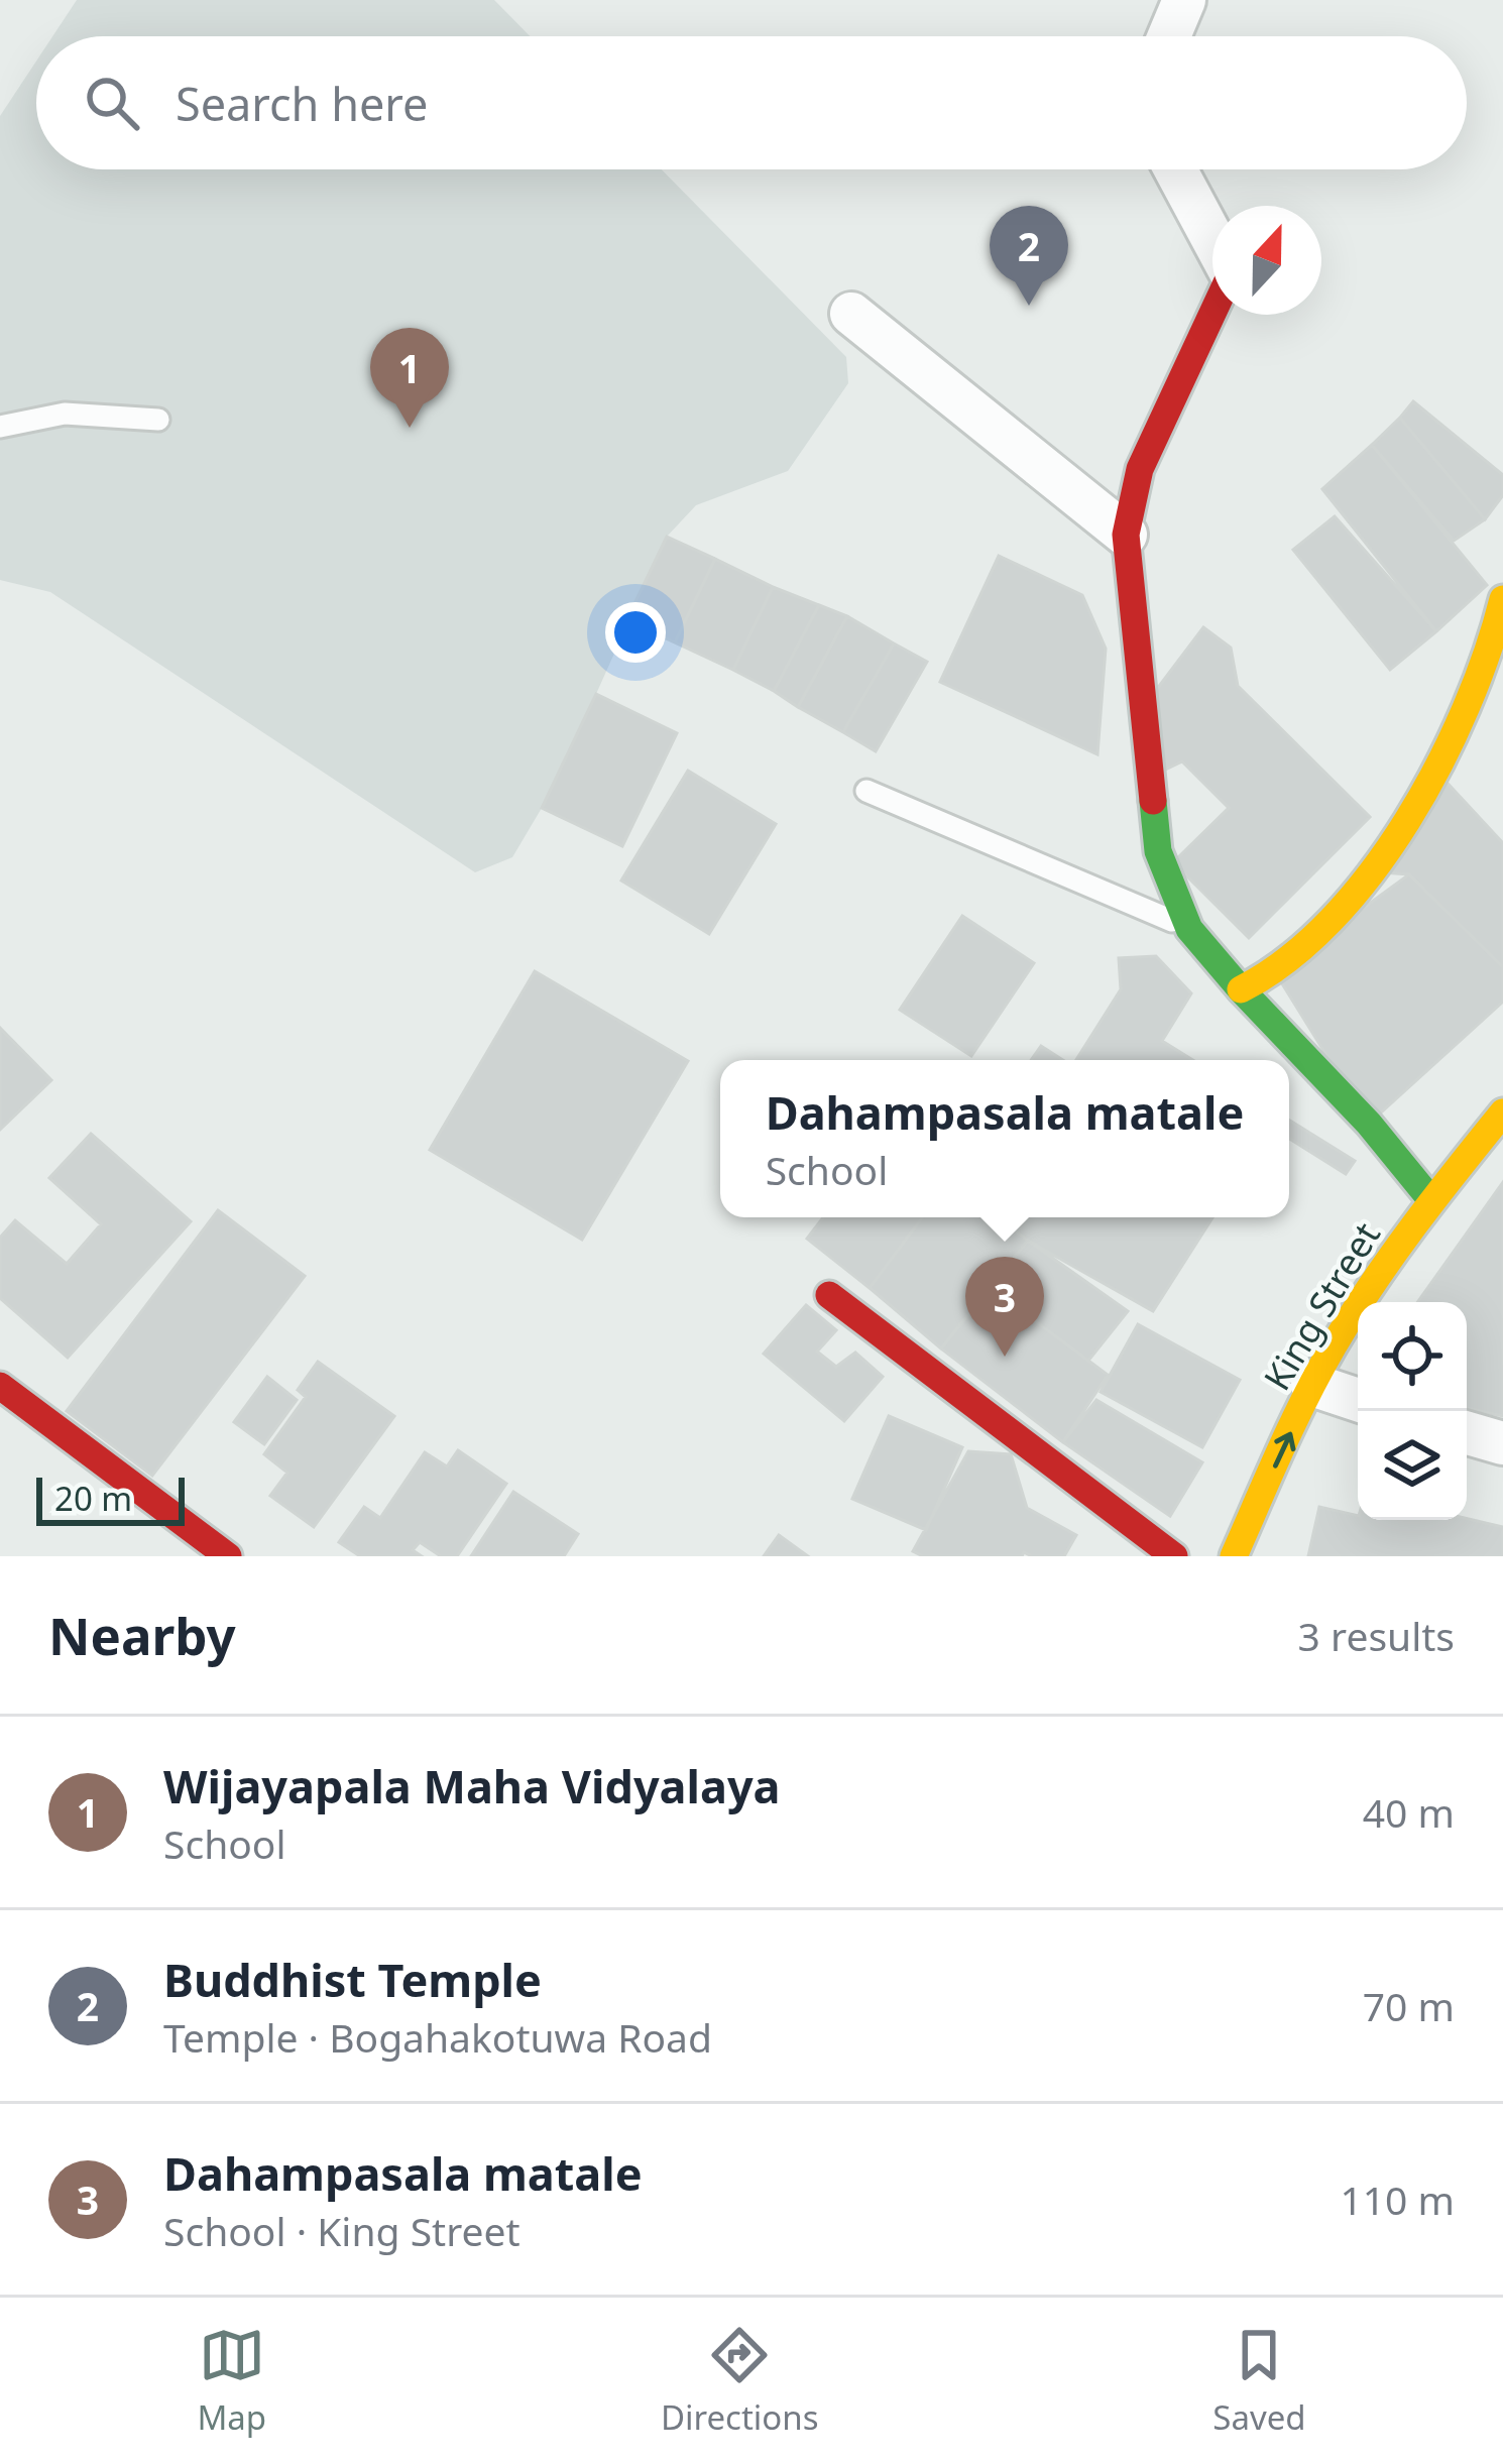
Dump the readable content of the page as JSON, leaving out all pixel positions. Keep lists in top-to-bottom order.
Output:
{
  "streets": {
    "street": ["King Street"]
  },
  "one_way": ["King Street"],
  "scale_bar": "20 m",
  "north": "top",
  "page": {
    "search": "Search here",
    "pins": ["2", "1", "3"],
    "popup": ["Dahampasala matale", "School"],
    "scale": "20 m",
    "heading": ["Nearby", "3 results"],
    "list": [
      {
        "mark": "1",
        "name": "Wijayapala Maha Vidyalaya",
        "note": "School",
        "value": "40 m"
      },
      {
        "mark": "2",
        "name": "Buddhist Temple",
        "note": "Temple · Bogahakotuwa Road",
        "value": "70 m"
      },
      {
        "mark": "3",
        "name": "Dahampasala matale",
        "note": "School · King Street",
        "value": "110 m"
      }
    ],
    "nav": ["Map", "Directions", "Saved"]
  }
}
